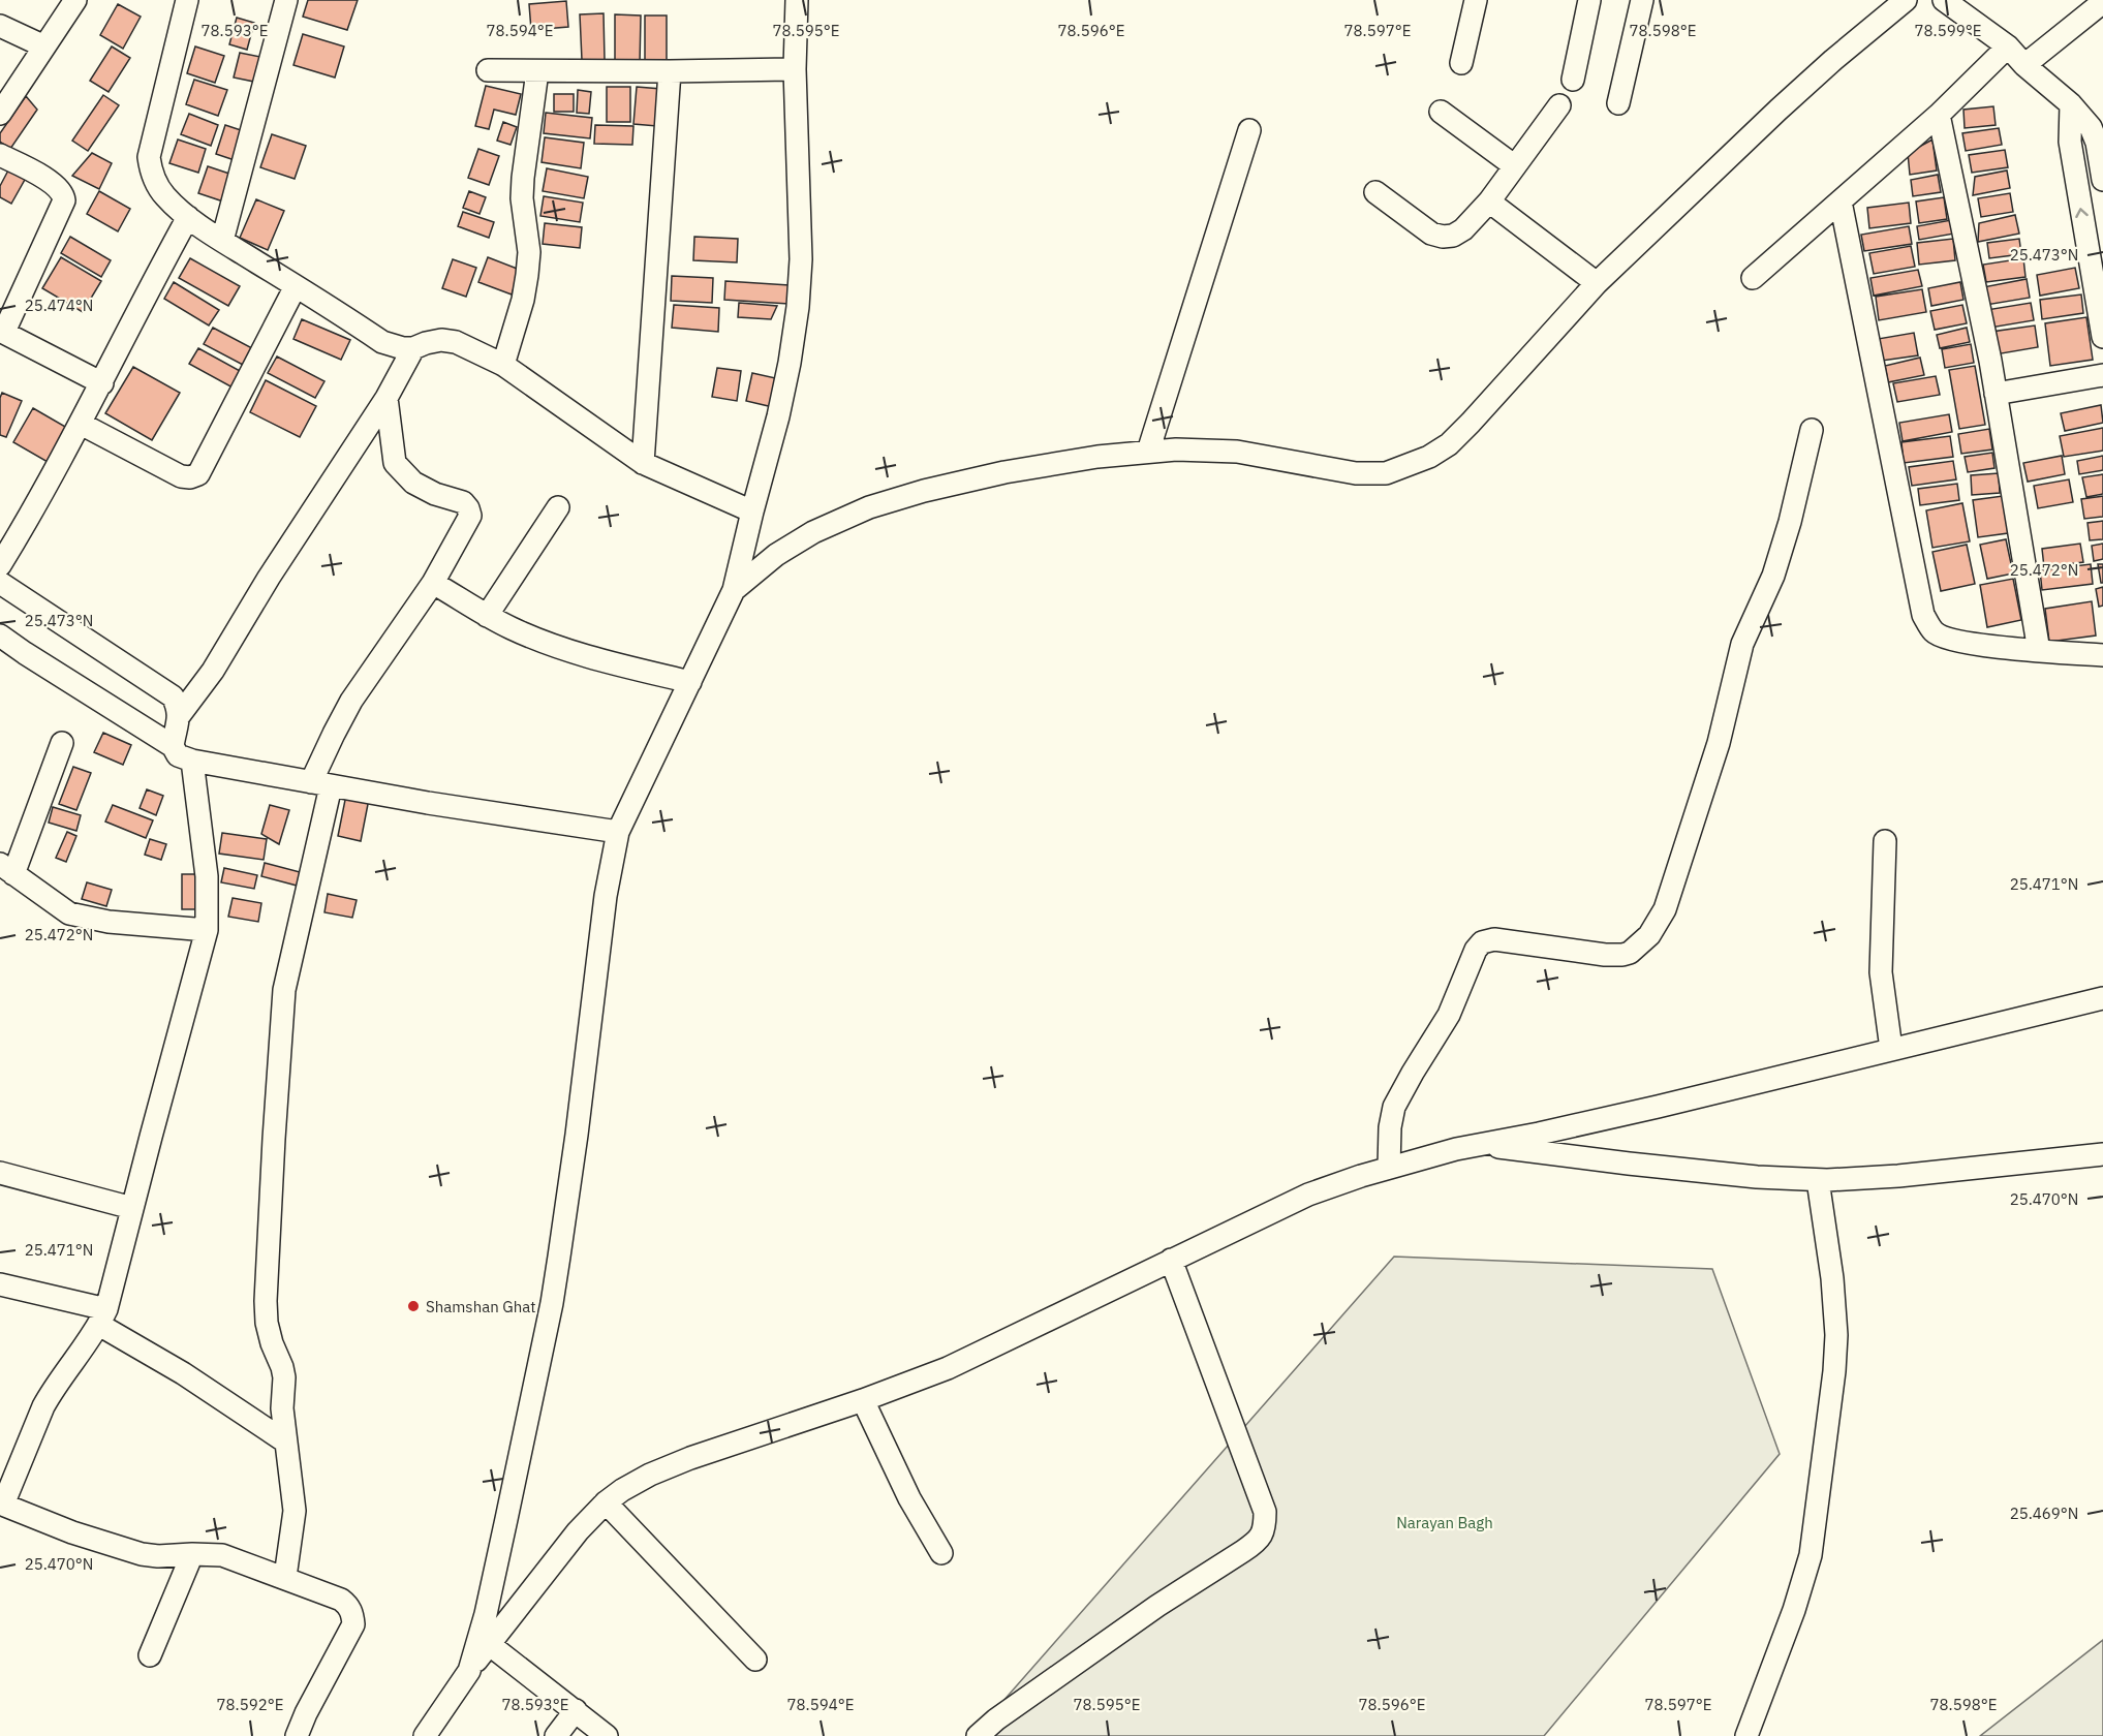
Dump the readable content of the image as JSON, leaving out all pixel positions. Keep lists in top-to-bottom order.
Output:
{
  "parks": ["Narayan Bagh"],
  "places": ["Shamshan Ghat"],
  "coordinates": [
    "78.593°E",
    "78.594°E",
    "78.595°E",
    "78.596°E",
    "78.597°E",
    "78.598°E",
    "78.599°E",
    "25.473°N",
    "25.474°N",
    "25.472°N",
    "25.471°N",
    "25.470°N",
    "25.469°N",
    "78.592°E"
  ]
}
